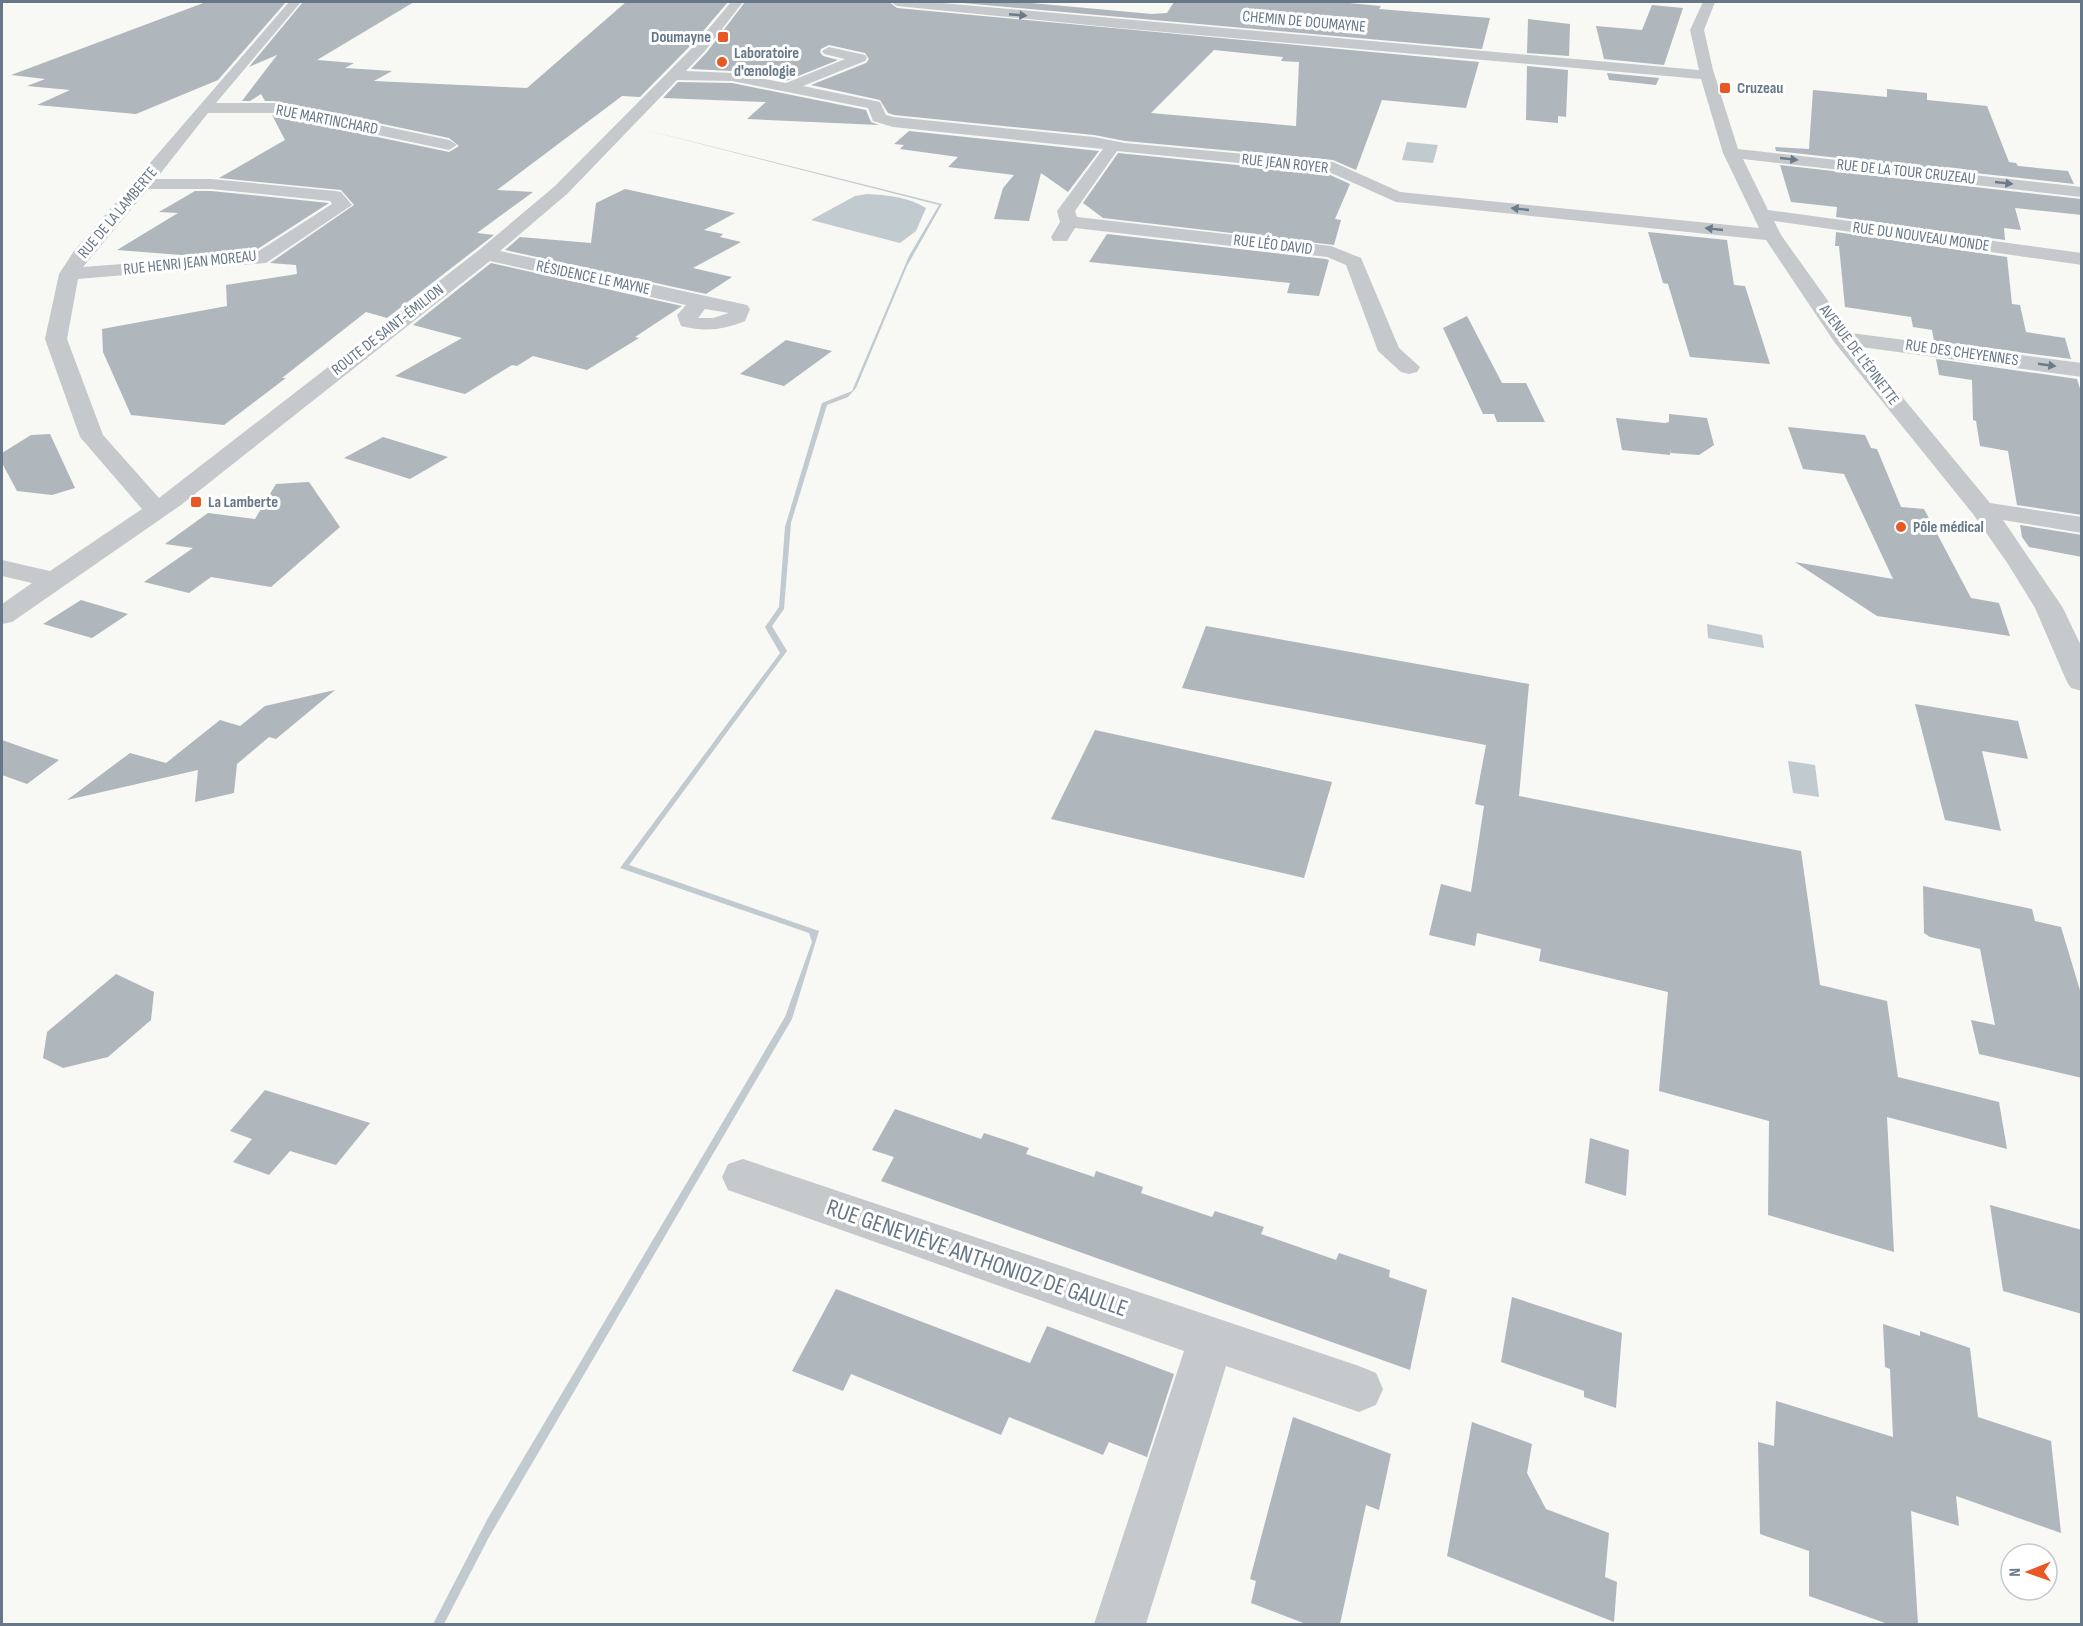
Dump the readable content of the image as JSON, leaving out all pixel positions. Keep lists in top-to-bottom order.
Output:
{
  "streets": {
    "street": [
      "CHEMIN DE DOUMAYNE",
      "RUE MARTINCHARD",
      "RUE JEAN ROYER",
      "RUE DE LA TOUR CRUZEAU",
      "RUE DE LA LAMBERTE",
      "RUE DU NOUVEAU MONDE",
      "RUE LÉO DAVID",
      "RUE HENRI JEAN MOREAU",
      "RÉSIDENCE LE MAYNE",
      "ROUTE DE SAINT-ÉMILION",
      "RUE DES CHEYENNES",
      "AVENUE DE L'ÉPINETTE",
      "RUE GENEVIÈVE ANTHONIOZ DE GAULLE"
    ]
  },
  "crossings": [
    ["CHEMIN DE DOUMAYNE", "AVENUE DE L'ÉPINETTE"],
    ["RUE MARTINCHARD", "RUE DE LA LAMBERTE"],
    ["RUE JEAN ROYER", "RUE LÉO DAVID"],
    ["RUE JEAN ROYER", "AVENUE DE L'ÉPINETTE"],
    ["RUE DE LA TOUR CRUZEAU", "AVENUE DE L'ÉPINETTE"],
    ["RUE DE LA LAMBERTE", "RUE HENRI JEAN MOREAU"],
    ["RUE DE LA LAMBERTE", "ROUTE DE SAINT-ÉMILION"],
    ["RUE DU NOUVEAU MONDE", "AVENUE DE L'ÉPINETTE"],
    ["RÉSIDENCE LE MAYNE", "ROUTE DE SAINT-ÉMILION"],
    ["RUE DES CHEYENNES", "AVENUE DE L'ÉPINETTE"]
  ],
  "one_way": ["RUE JEAN ROYER", "RUE DE LA TOUR CRUZEAU"],
  "places": {
    "transit": ["Doumayne", "Cruzeau", "La Lamberte"],
    "other": ["Laboratoire d'œnologie", "Pôle médical"]
  },
  "north": "left"
}
